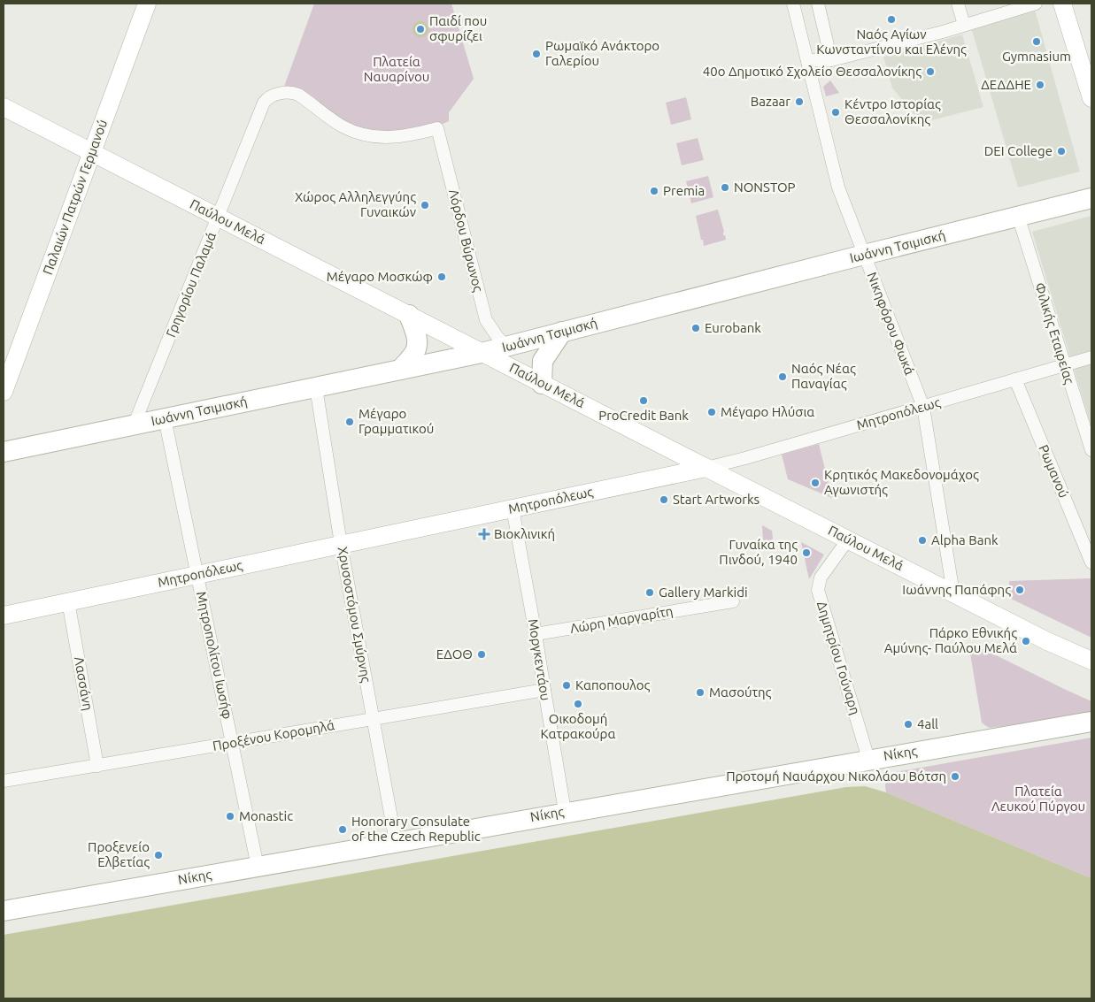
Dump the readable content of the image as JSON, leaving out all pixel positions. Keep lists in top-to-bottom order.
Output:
{
  "streets": {
    "main road": [
      "Παλαιών Πατρών Γερμανού",
      "Παύλου Μελά",
      "Ιωάννη Τσιμισκή",
      "Μητροπόλεως",
      "Νίκης"
    ],
    "street": [
      "Λόρδου Βύρωνος",
      "Γρηγορίου Παλαμά",
      "Νικηφόρου Φωκά",
      "Φιλικής Εταιρείας",
      "Ρωμανού",
      "Χρυσοστόμου Σμύρνης",
      "Λώρη Μαργαρίτη",
      "Μητροπολίτου Ιωσήφ",
      "Δημητρίου Γούναρη",
      "Μοργκεντάου",
      "Λασσάνη",
      "Προξένου Κορομηλά"
    ]
  },
  "crossings": [
    ["Παλαιών Πατρών Γερμανού", "Παύλου Μελά"],
    ["Παύλου Μελά", "Ιωάννη Τσιμισκή"],
    ["Παύλου Μελά", "Γρηγορίου Παλαμά"],
    ["Παύλου Μελά", "Νικηφόρου Φωκά"],
    ["Παύλου Μελά", "Μητροπόλεως"],
    ["Παύλου Μελά", "Δημητρίου Γούναρη"],
    ["Λόρδου Βύρωνος", "Ιωάννη Τσιμισκή"],
    ["Λόρδου Βύρωνος", "Γρηγορίου Παλαμά"],
    ["Ιωάννη Τσιμισκή", "Γρηγορίου Παλαμά"],
    ["Ιωάννη Τσιμισκή", "Νικηφόρου Φωκά"],
    ["Ιωάννη Τσιμισκή", "Φιλικής Εταιρείας"],
    ["Ιωάννη Τσιμισκή", "Χρυσοστόμου Σμύρνης"],
    ["Ιωάννη Τσιμισκή", "Μητροπολίτου Ιωσήφ"],
    ["Νικηφόρου Φωκά", "Μητροπόλεως"],
    ["Φιλικής Εταιρείας", "Μητροπόλεως"],
    ["Μητροπόλεως", "Ρωμανού"],
    ["Μητροπόλεως", "Χρυσοστόμου Σμύρνης"],
    ["Μητροπόλεως", "Μητροπολίτου Ιωσήφ"],
    ["Μητροπόλεως", "Μοργκεντάου"],
    ["Μητροπόλεως", "Λασσάνη"],
    ["Χρυσοστόμου Σμύρνης", "Προξένου Κορομηλά"],
    ["Χρυσοστόμου Σμύρνης", "Νίκης"],
    ["Λώρη Μαργαρίτη", "Μοργκεντάου"],
    ["Μητροπολίτου Ιωσήφ", "Προξένου Κορομηλά"],
    ["Μητροπολίτου Ιωσήφ", "Νίκης"],
    ["Δημητρίου Γούναρη", "Νίκης"],
    ["Μοργκεντάου", "Προξένου Κορομηλά"],
    ["Μοργκεντάου", "Νίκης"],
    ["Λασσάνη", "Προξένου Κορομηλά"]
  ],
  "parks": ["Πλατεία Ναυαρίνου", "Πλατεία Λευκού Πύργου"],
  "places": {
    "other": [
      "Ναός Αγίων Κωνσταντίνου και Ελένης",
      "Παιδί που σφυρίζει",
      "Gymnasium",
      "Ρωμαϊκό Ανάκτορο Γαλερίου",
      "40o Δημοτικό Σχολείο Θεσσαλονίκης",
      "ΔΕΔΔΗΕ",
      "Bazaar",
      "Κέντρο Ιστορίας Θεσσαλονίκης",
      "DEI College",
      "NONSTOP",
      "Premia",
      "Χώρος Αλληλεγγύης Γυναικών",
      "Μέγαρο Μοσκώφ",
      "Eurobank",
      "Ναός Νέας Παναγίας",
      "ProCredit Bank",
      "Μέγαρο Ηλύσια",
      "Μέγαρο Γραμματικού",
      "Κρητικός Μακεδονομάχος Αγωνιστής",
      "Start Artworks",
      "Alpha Bank",
      "Γυναίκα της Πινδού, 1940",
      "Ιωάννης Παπάφης",
      "Gallery Markidi",
      "Πάρκο Εθνικής Αμύνης- Παύλου Μελά",
      "ΕΔΟΘ",
      "Καποπουλος",
      "Μασούτης",
      "Οικοδομή Κατρακούρα",
      "4all",
      "Προτομή Ναυάρχου Νικολάου Βότση",
      "Monastic",
      "Honorary Consulate of the Czech Republic",
      "Προξενείο Ελβετίας"
    ],
    "health": ["Βιοκλινική"]
  }
}
